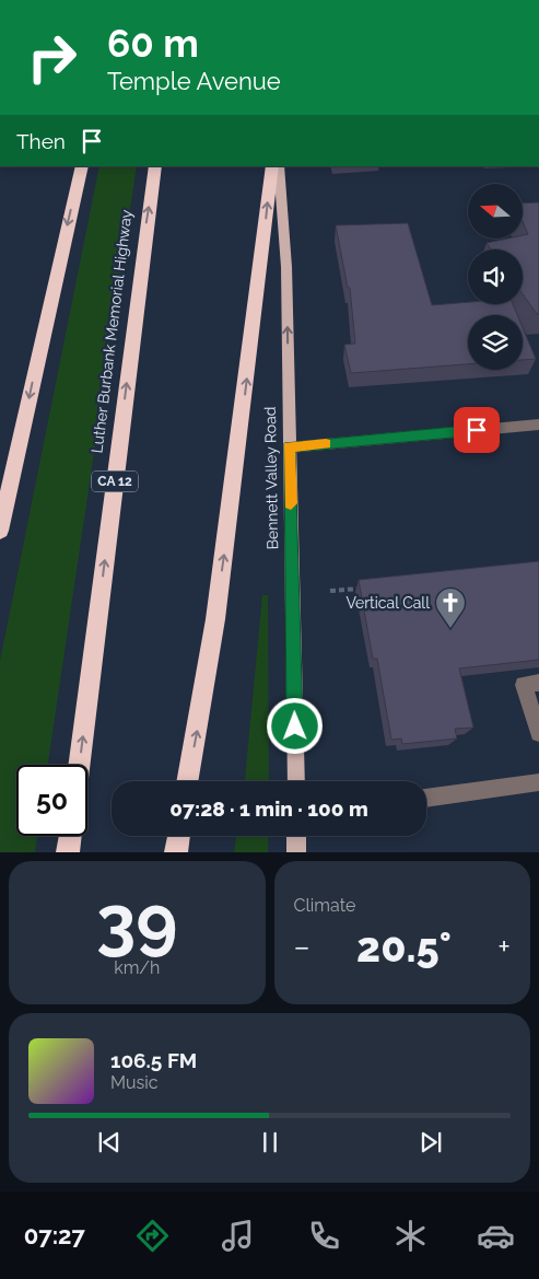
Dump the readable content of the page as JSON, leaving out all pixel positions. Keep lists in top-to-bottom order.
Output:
{
  "streets": {
    "highway": ["Luther Burbank Memorial Highway", "CA 12"],
    "main road": ["Bennett Valley Road"]
  },
  "one_way": ["Bennett Valley Road"],
  "places": {
    "church": ["Vertical Call"]
  },
  "north": "left",
  "page": {
    "turn": ["60 m", "Temple Avenue"],
    "then": "Then",
    "limit": "50",
    "trip": "07:28 · 1 min · 100 m",
    "tile": [
      ["39", "km/h"],
      "Climate"
    ],
    "heat": ["−", "20.5°", "+"],
    "song": ["106.5 FM", "Music"],
    "tabs": "07:27"
  }
}
